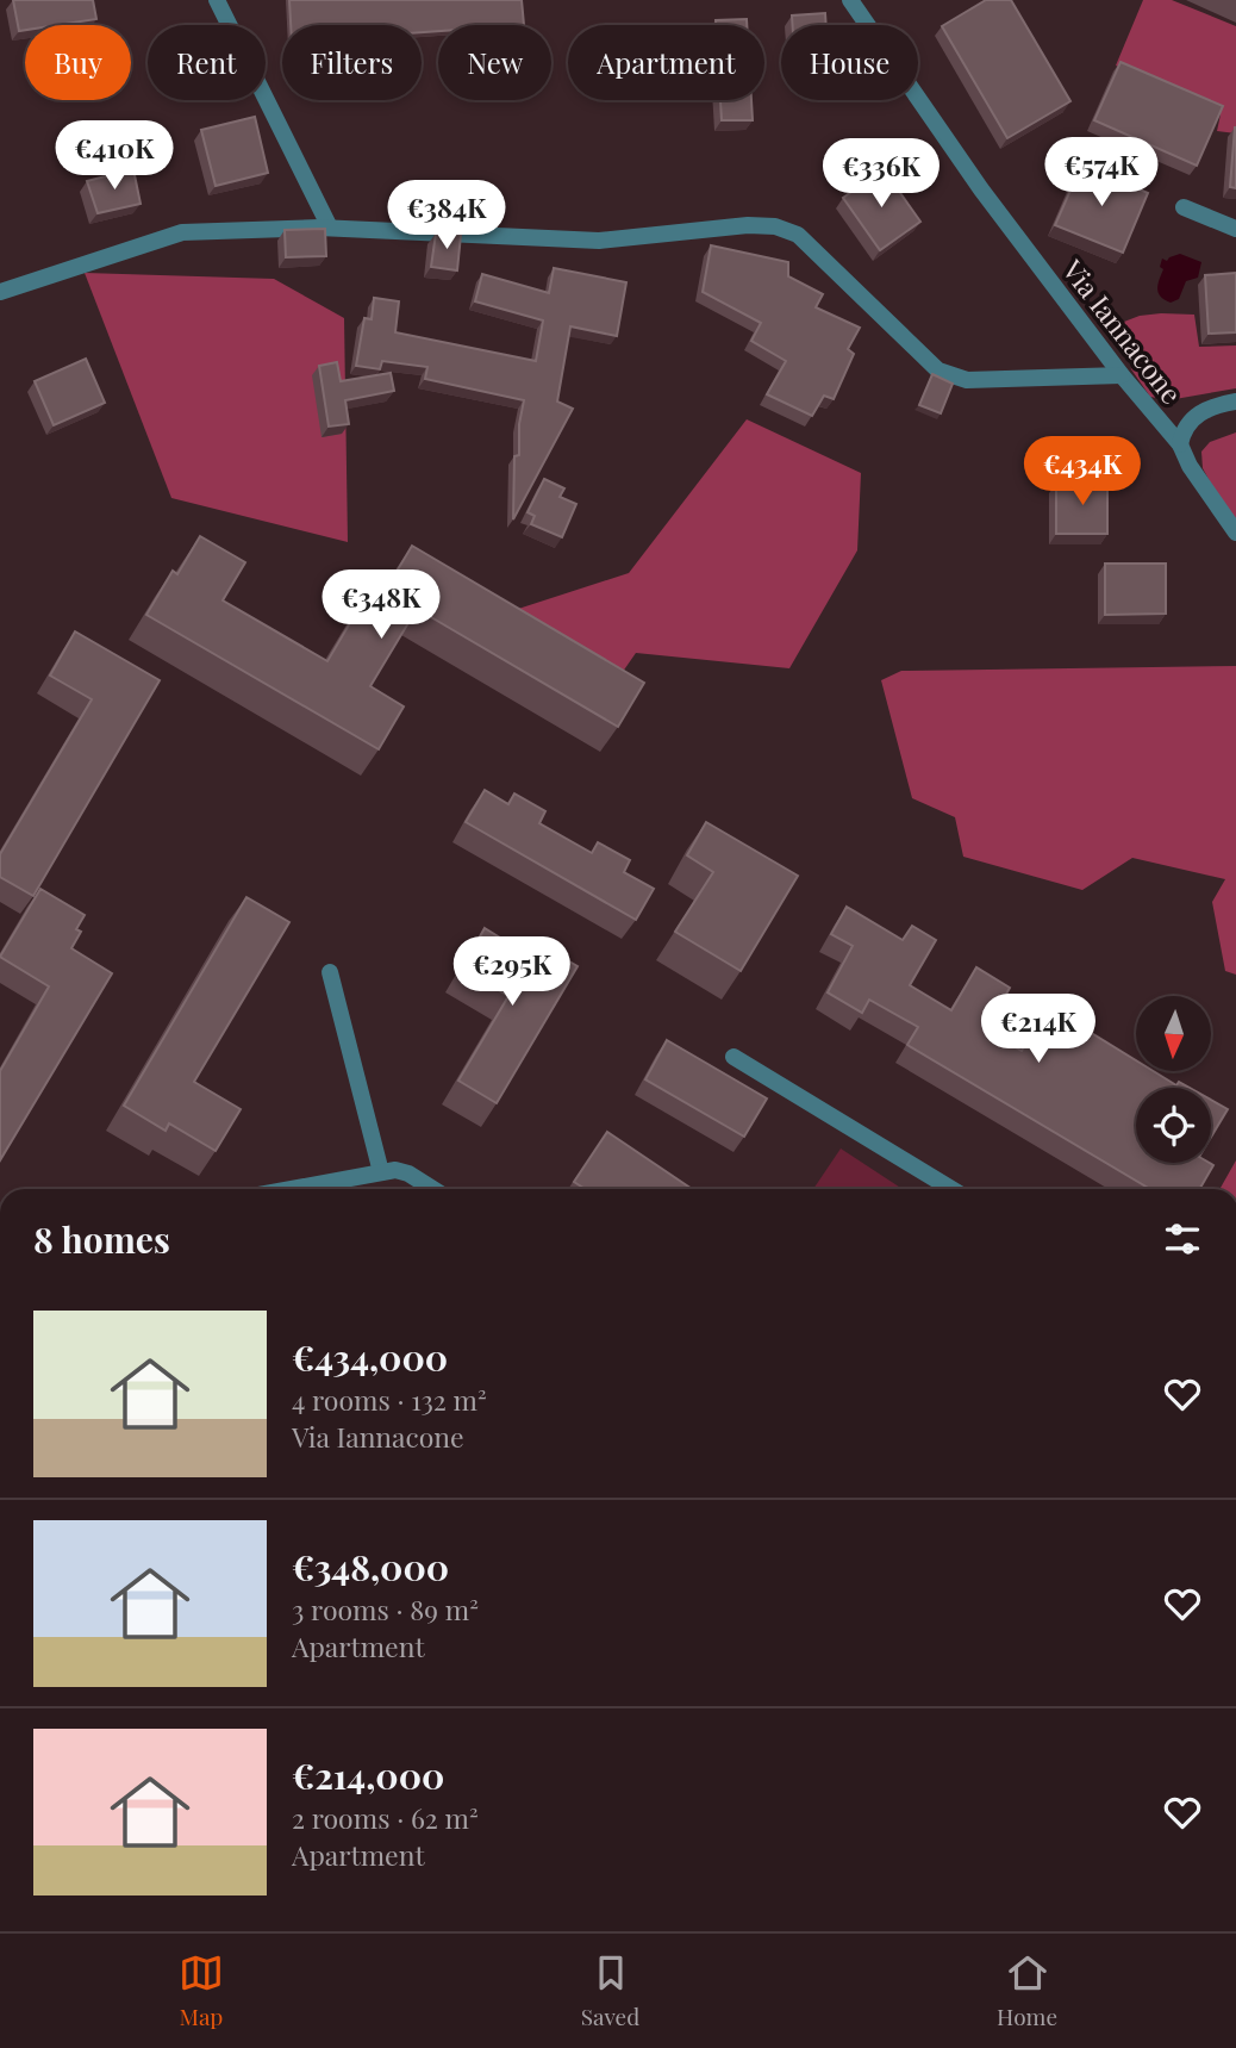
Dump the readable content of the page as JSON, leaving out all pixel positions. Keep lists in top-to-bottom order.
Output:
{
  "streets": {
    "street": ["Via Iannacone"]
  },
  "north": "bottom",
  "page": {
    "chip": [
      "Buy",
      "Rent",
      "Filters",
      "New",
      "Apartment",
      "House"
    ],
    "price": [
      "€410K",
      "€574K",
      "€336K",
      "€384K",
      "€434K",
      "€348K",
      "€295K",
      "€214K"
    ],
    "heading": "8 homes",
    "list": [
      {
        "name": "€434,000",
        "note": "4 rooms · 132 m² · Via Iannacone"
      },
      {
        "name": "€348,000",
        "note": "3 rooms · 89 m² · Apartment"
      },
      {
        "name": "€214,000",
        "note": "2 rooms · 62 m² · Apartment"
      }
    ],
    "tabs": ["Map", "Saved", "Home"]
  }
}
